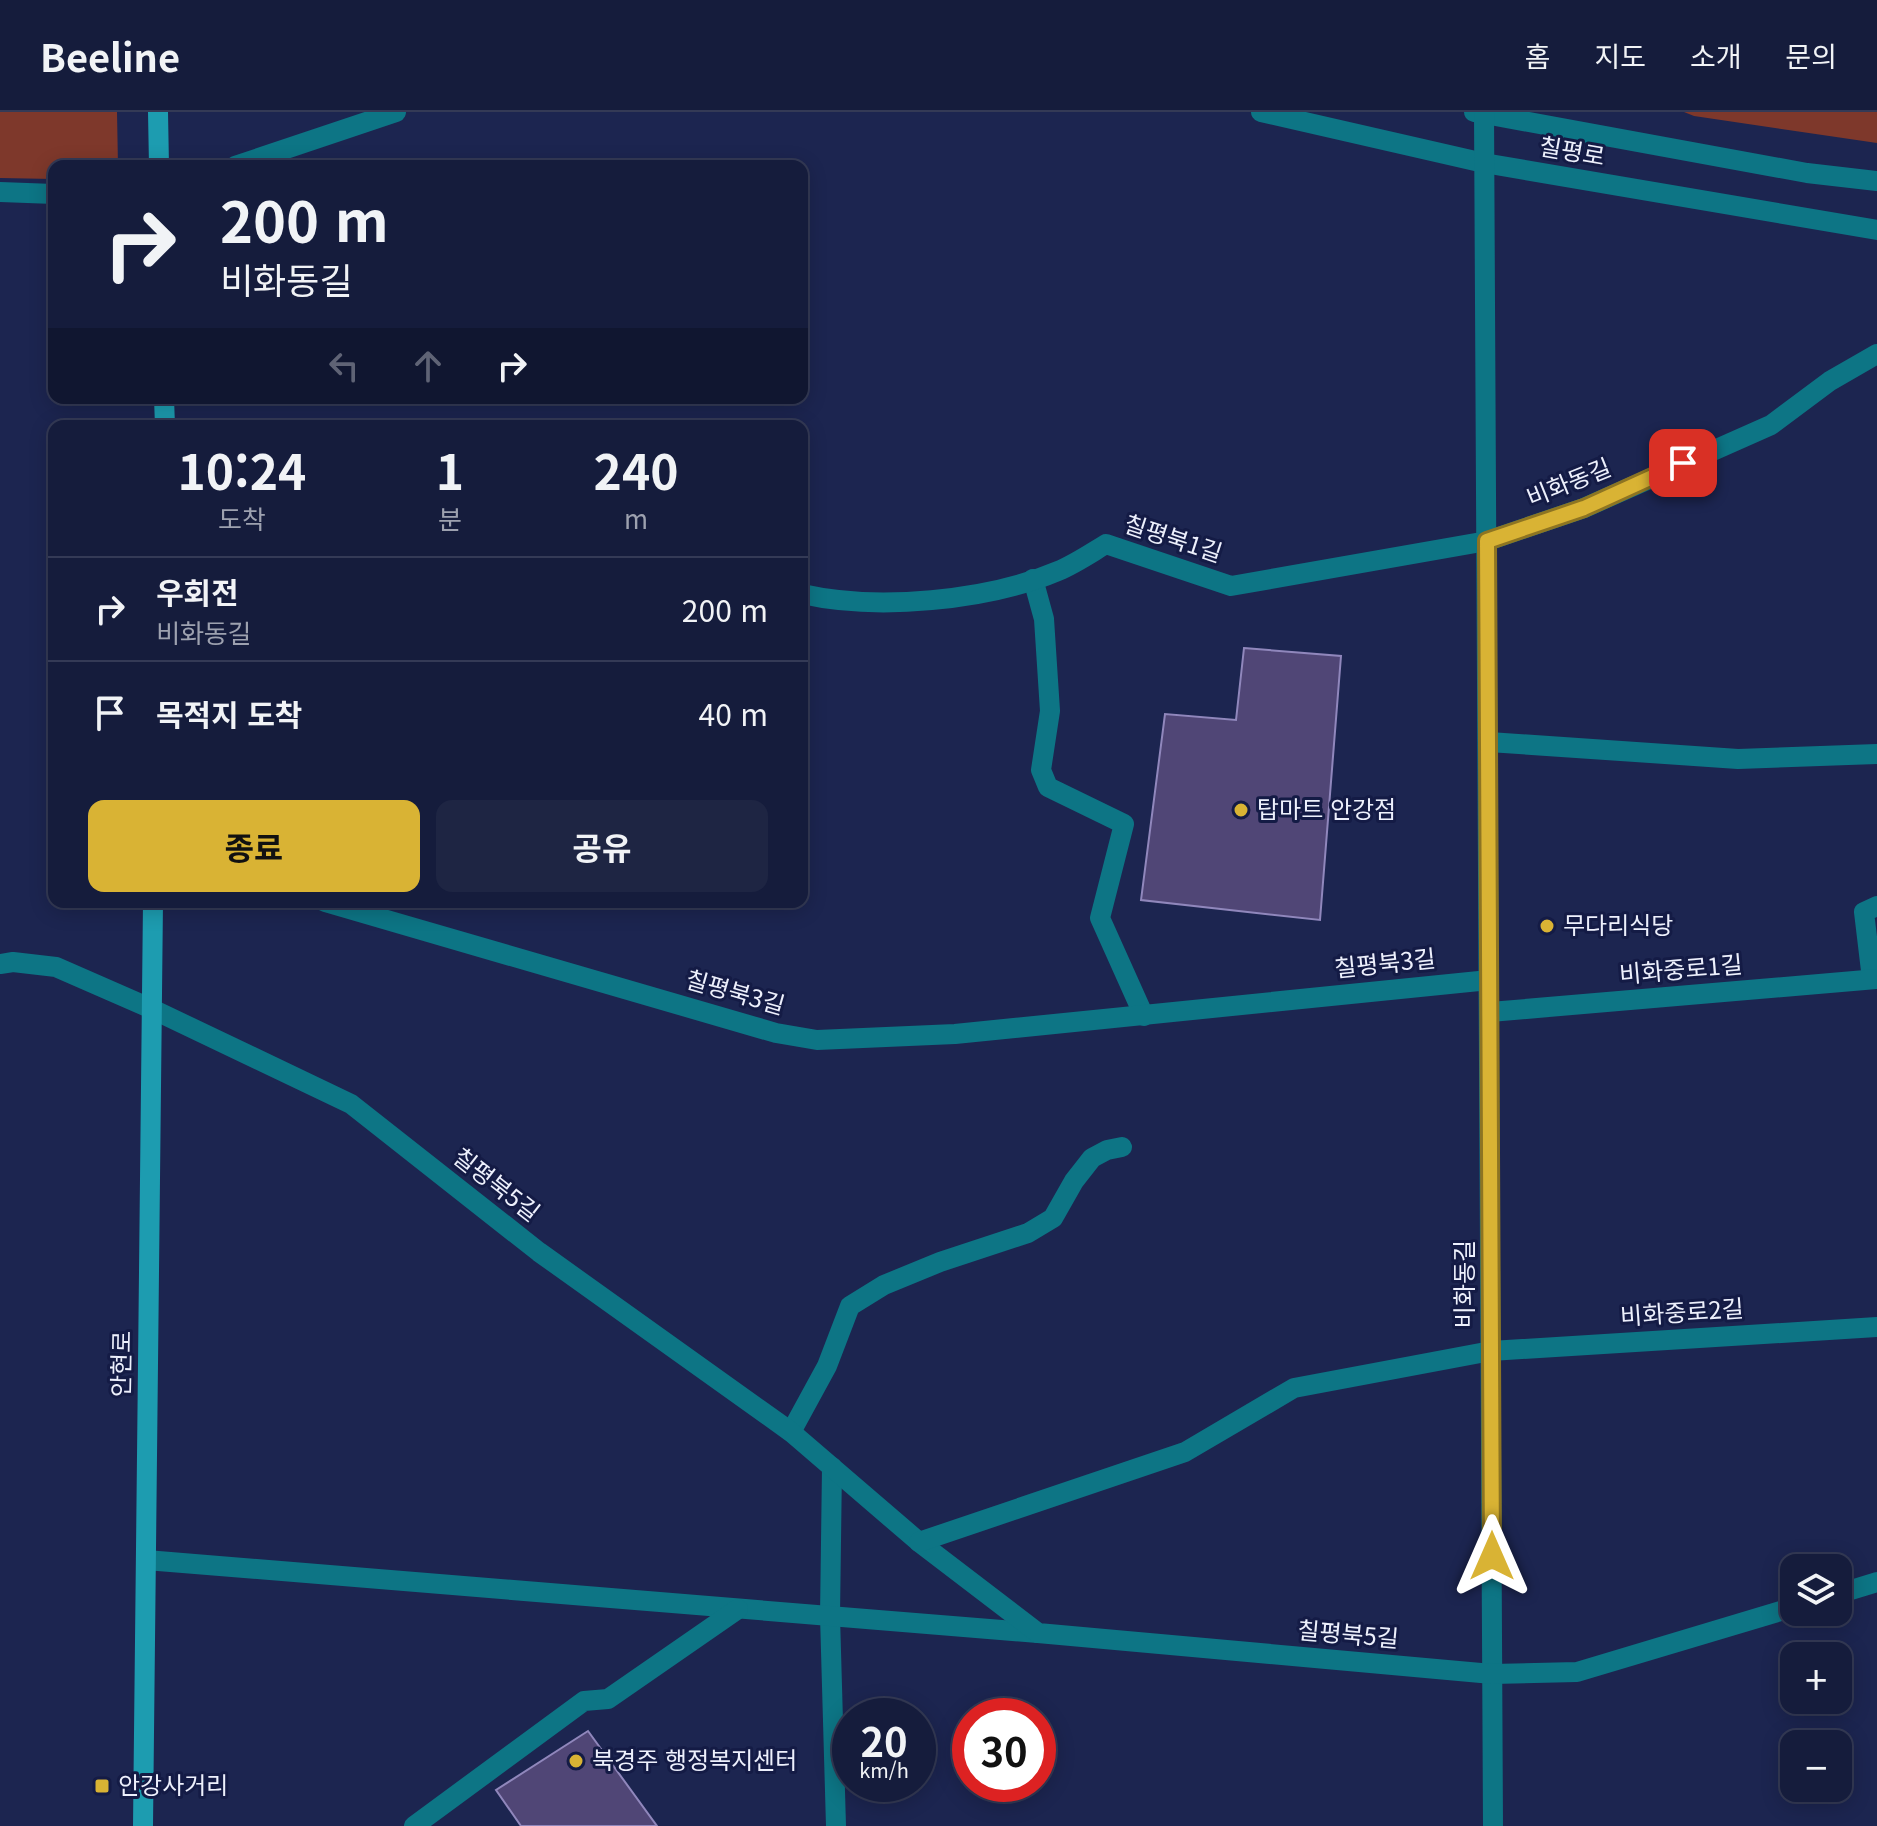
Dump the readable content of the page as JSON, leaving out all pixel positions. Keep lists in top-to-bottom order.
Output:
{
  "streets": {
    "main road": ["안현로"],
    "street": [
      "칠평로",
      "비화동길",
      "칠평북1길",
      "칠평북3길",
      "비화중로1길",
      "칠평북5길",
      "비화중로2길"
    ]
  },
  "crossings": [
    ["칠평로", "비화동길"],
    ["비화동길", "칠평북1길"],
    ["비화동길", "칠평북3길"],
    ["비화동길", "비화중로1길"],
    ["비화동길", "칠평북5길"],
    ["비화동길", "비화중로2길"],
    ["칠평북5길", "안현로"]
  ],
  "places": {
    "other": ["탑마트 안강점", "무다리식당", "북경주 행정복지센터"],
    "transit": ["안강사거리"]
  },
  "page": {
    "header": "Beeline",
    "nav": [
      "홈",
      "지도",
      "소개",
      "문의"
    ],
    "turn": ["200 m", "비화동길"],
    "eta": [
      "10:24",
      "도착",
      "1",
      "분",
      "240",
      "m"
    ],
    "list": [
      {
        "name": "우회전",
        "note": "비화동길",
        "value": "200 m"
      },
      {
        "name": "목적지 도착",
        "value": "40 m"
      }
    ],
    "buttons": ["종료", "공유"],
    "map_buttons": ["+", "−"],
    "speed": "20 km/h",
    "limit": "30"
  }
}
